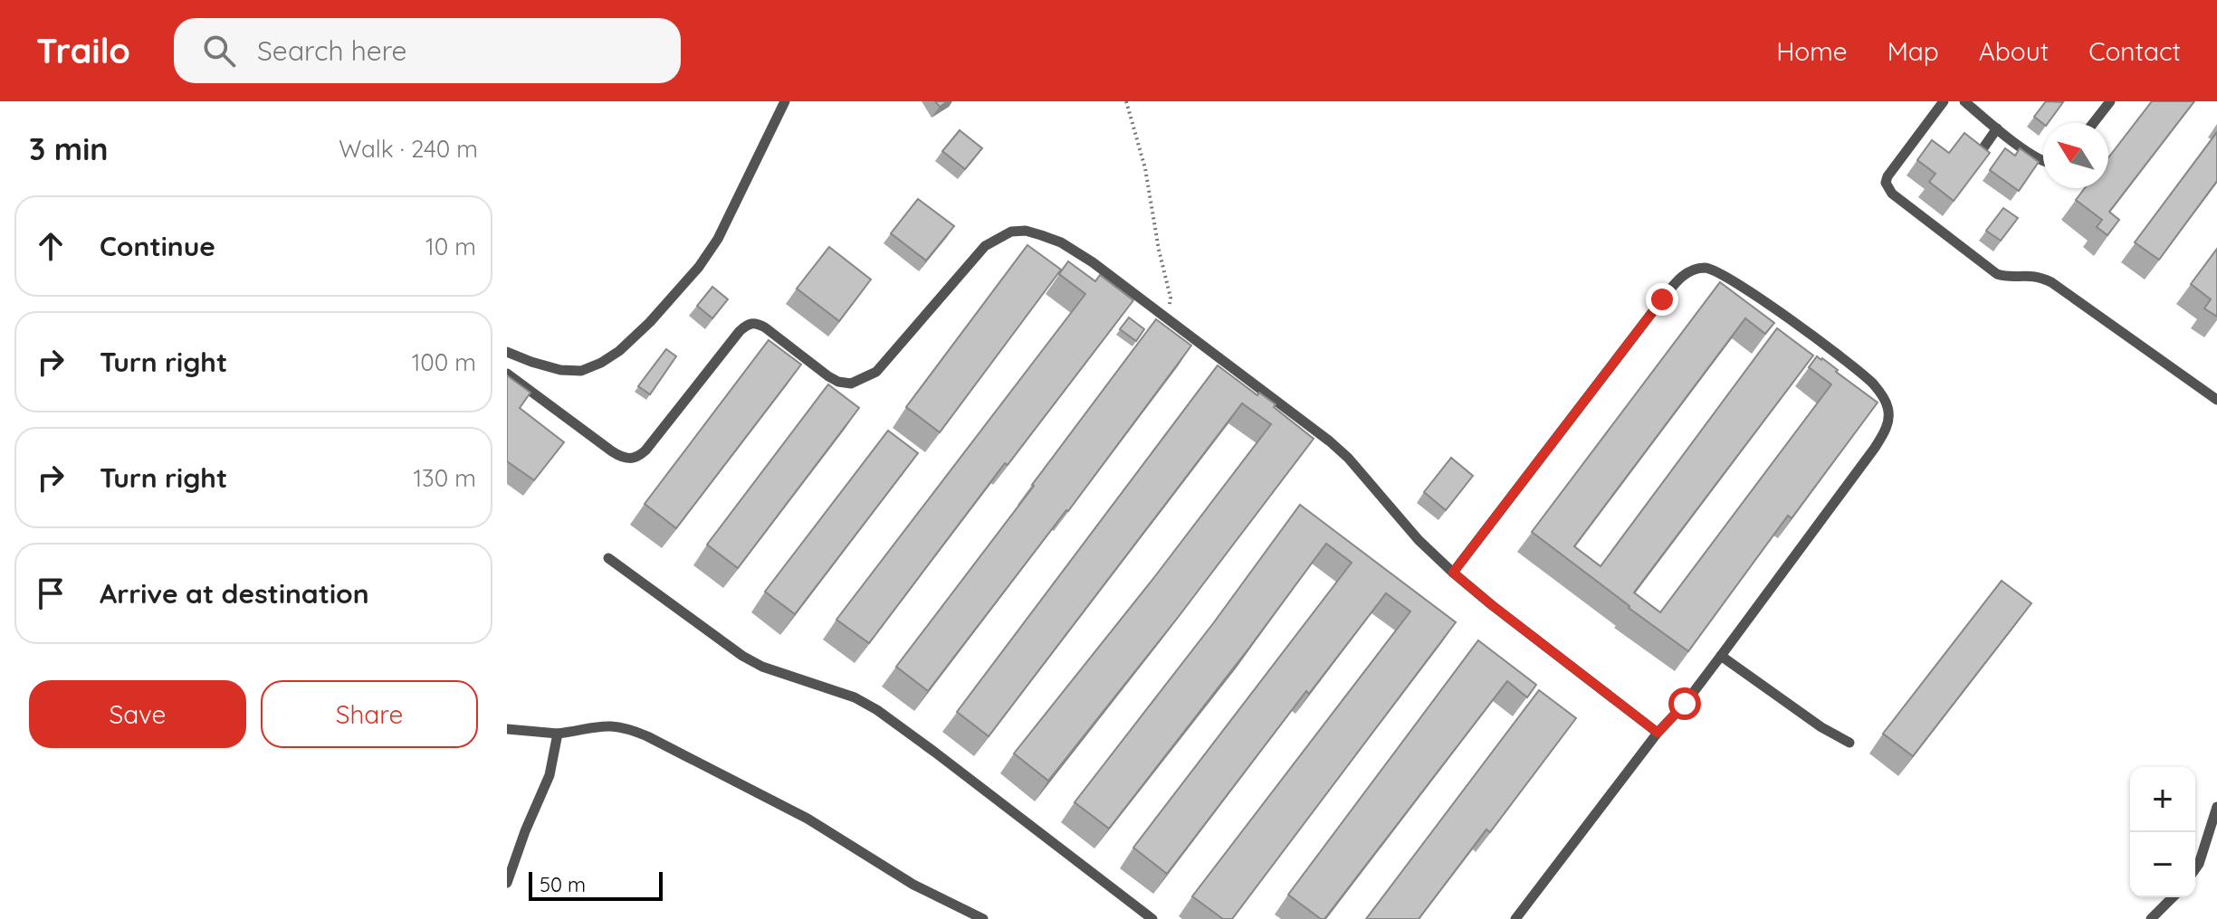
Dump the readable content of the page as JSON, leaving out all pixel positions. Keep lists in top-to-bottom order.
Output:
{
  "scale_bar": "50 m",
  "north": "top left",
  "page": {
    "header": "Trailo",
    "search": "Search here",
    "nav": [
      "Home",
      "Map",
      "About",
      "Contact"
    ],
    "heading": ["3 min", "Walk · 240 m"],
    "list": [
      ["Continue", "10 m"],
      ["Turn right", "100 m"],
      ["Turn right", "130 m"],
      "Arrive at destination"
    ],
    "buttons": ["Save", "Share"],
    "map_buttons": ["+", "−"],
    "scale": "50 m"
  }
}
